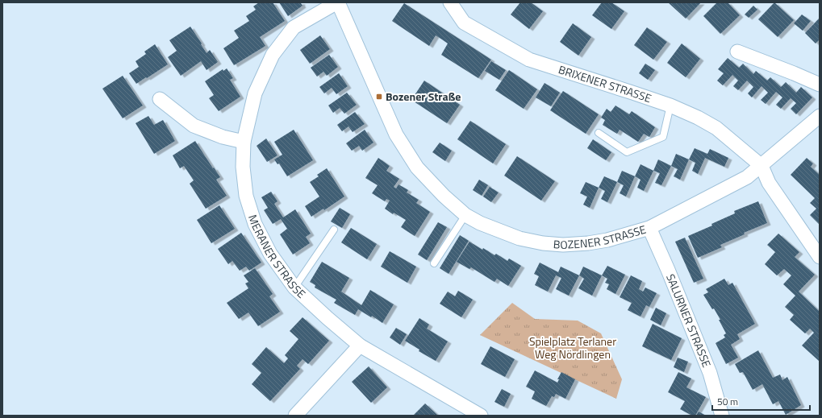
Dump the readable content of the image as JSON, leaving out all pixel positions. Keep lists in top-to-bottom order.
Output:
{
  "streets": {
    "street": [
      "BRIXENER STRASSE",
      "BOZENER STRASSE",
      "MERANER STRASSE",
      "SALURNER STRASSE"
    ]
  },
  "crossings": [
    ["BRIXENER STRASSE", "BOZENER STRASSE"],
    ["BOZENER STRASSE", "MERANER STRASSE"],
    ["BOZENER STRASSE", "SALURNER STRASSE"]
  ],
  "parks": ["Spielplatz Terlaner Weg Nördlingen"],
  "places": {
    "transit": ["Bozener Straße"]
  },
  "scale_bar": "50 m"
}
